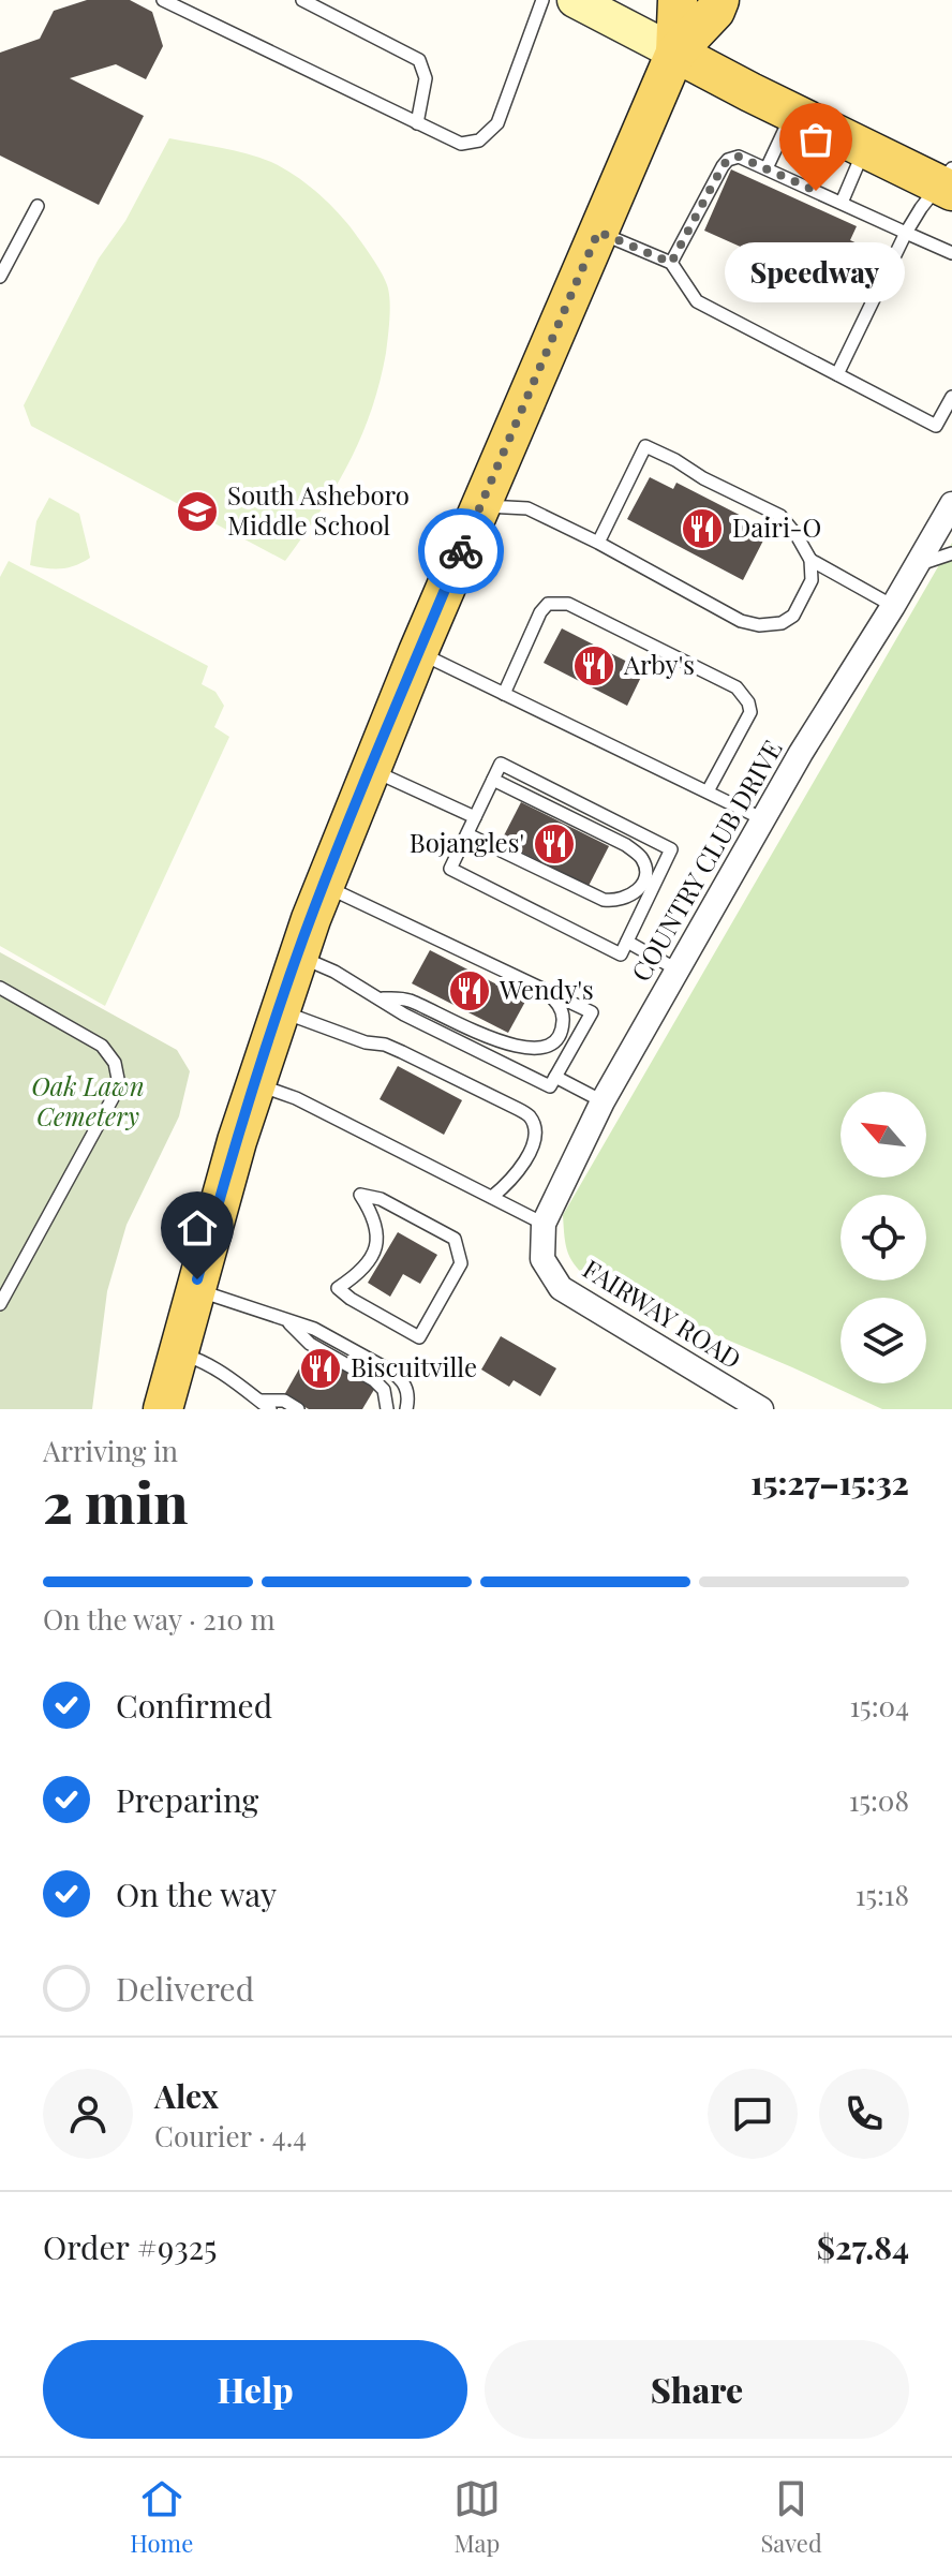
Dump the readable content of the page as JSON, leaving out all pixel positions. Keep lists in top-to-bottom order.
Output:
{
  "streets": {
    "street": ["COUNTRY CLUB DRIVE", "FAIRWAY ROAD"]
  },
  "crossings": [
    ["COUNTRY CLUB DRIVE", "FAIRWAY ROAD"]
  ],
  "parks": ["Oak Lawn Cemetery"],
  "places": {
    "other": ["Speedway"],
    "school or university": ["South Asheboro Middle School"],
    "restaurant": [
      "Dairi-O",
      "Arby's",
      "Bojangles'",
      "Wendy's",
      "Biscuitville"
    ]
  },
  "north": "top left",
  "page": {
    "bubble": "Speedway",
    "heading": ["2 min", "Arriving in", "15:27–15:32"],
    "panel": [
      "Alex",
      "Courier · 4.4",
      "Order #9325",
      "$27.84"
    ],
    "bar": "On the way · 210 m",
    "list": [
      ["Confirmed", "15:04"],
      ["Preparing", "15:08"],
      ["On the way", "15:18"],
      "Delivered"
    ],
    "buttons": ["Help", "Share"],
    "tabs": ["Home", "Map", "Saved"]
  }
}
